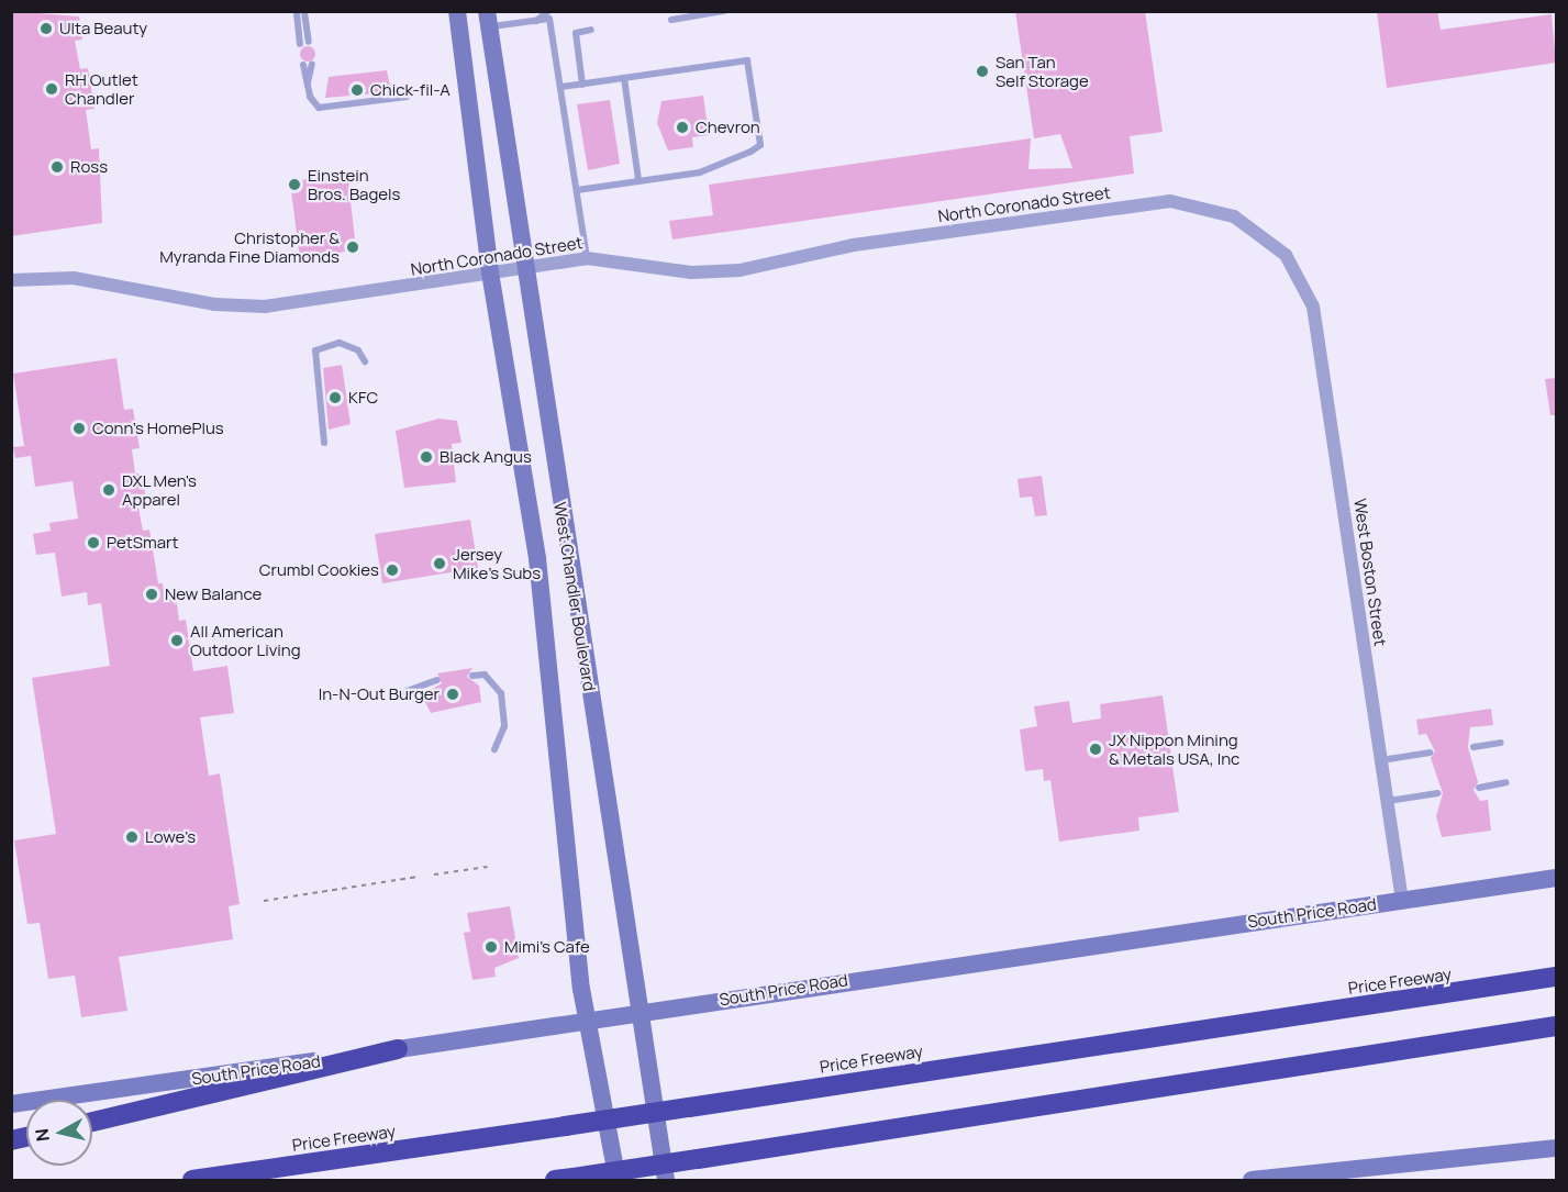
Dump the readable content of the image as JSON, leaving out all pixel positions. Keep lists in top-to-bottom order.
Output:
{
  "streets": {
    "highway": ["Price Freeway"],
    "main road": ["West Chandler Boulevard", "South Price Road"],
    "street": ["North Coronado Street", "West Boston Street"]
  },
  "crossings": [
    ["North Coronado Street", "West Boston Street"],
    ["North Coronado Street", "West Chandler Boulevard"],
    ["West Boston Street", "South Price Road"],
    ["West Chandler Boulevard", "South Price Road"]
  ],
  "places": [
    "Ulta Beauty",
    "San Tan Self Storage",
    "RH Outlet Chandler",
    "Chick-fil-A",
    "Chevron",
    "Ross",
    "Einstein Bros. Bagels",
    "Christopher & Myranda Fine Diamonds",
    "KFC",
    "Conn's HomePlus",
    "Black Angus",
    "DXL Men's Apparel",
    "PetSmart",
    "Jersey Mike's Subs",
    "Crumbl Cookies",
    "New Balance",
    "All American Outdoor Living",
    "In-N-Out Burger",
    "JX Nippon Mining & Metals USA, Inc",
    "Lowe's",
    "Mimi's Cafe"
  ],
  "north": "left"
}
